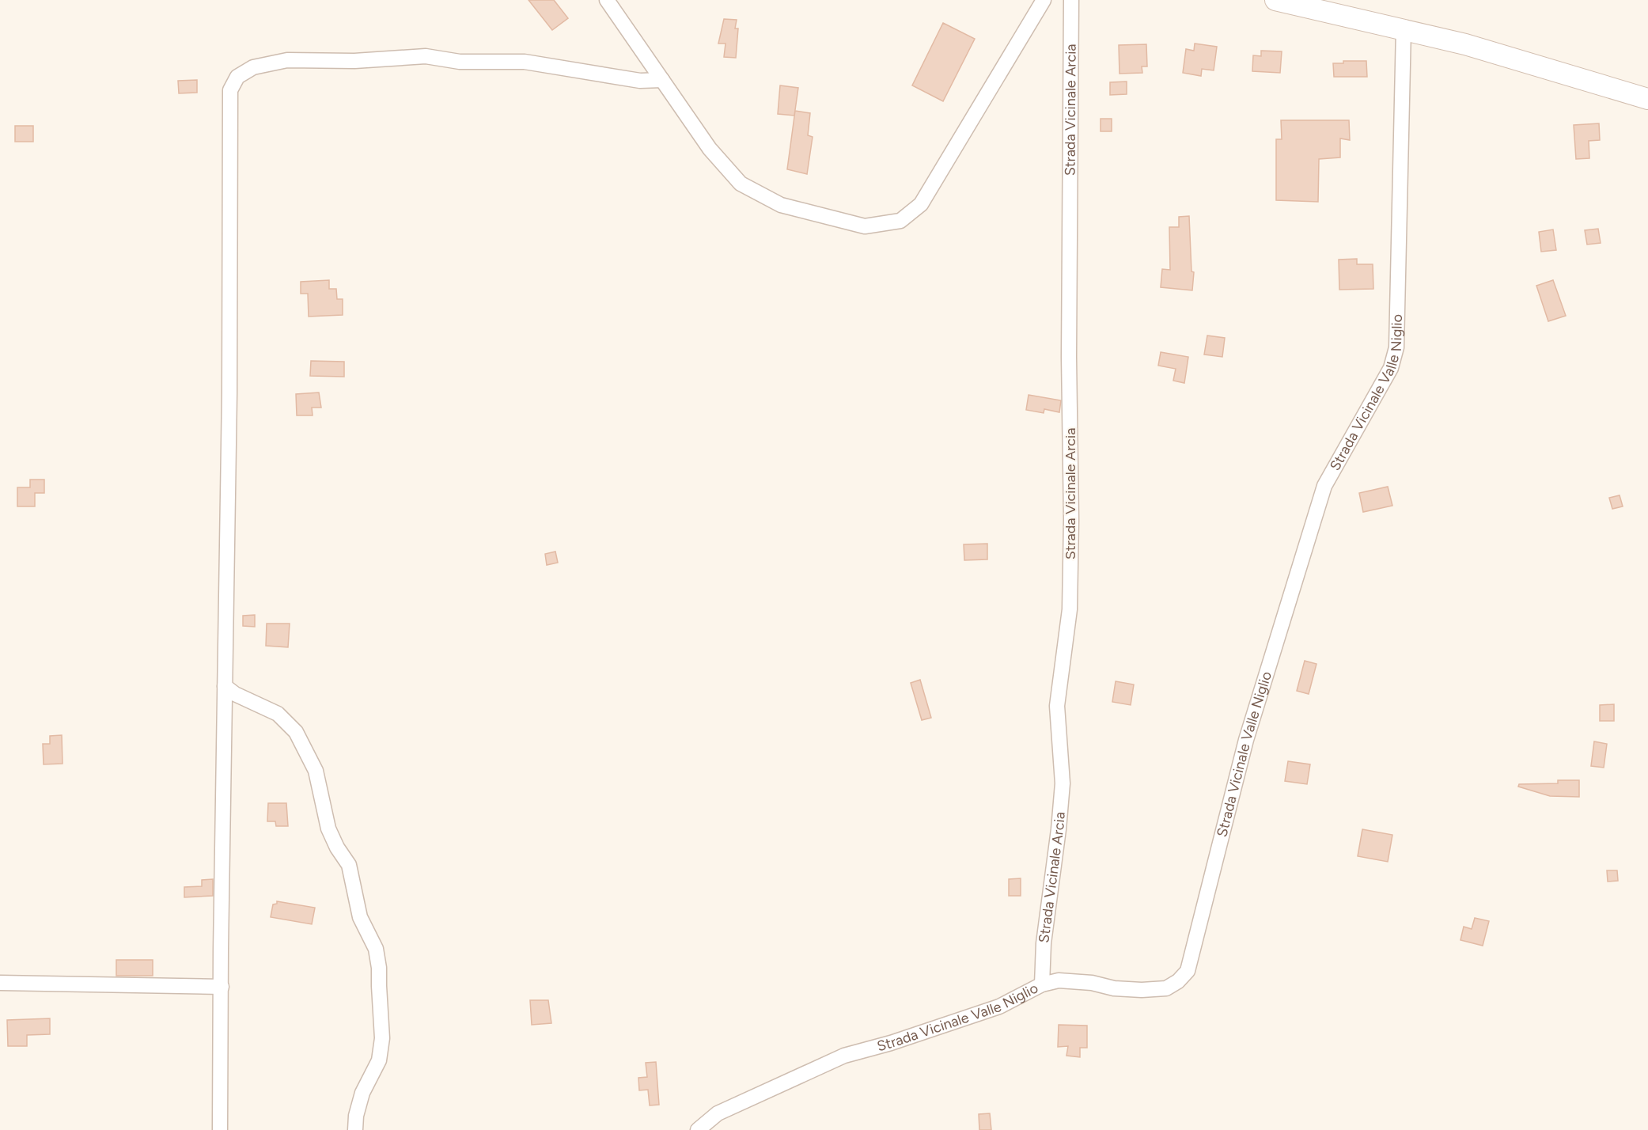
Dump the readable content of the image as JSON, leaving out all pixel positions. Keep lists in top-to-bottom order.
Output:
{
  "streets": {
    "street": ["Strada Vicinale Arcia", "Strada Vicinale Valle Niglio"]
  },
  "crossings": [
    ["Strada Vicinale Arcia", "Strada Vicinale Valle Niglio"]
  ]
}
